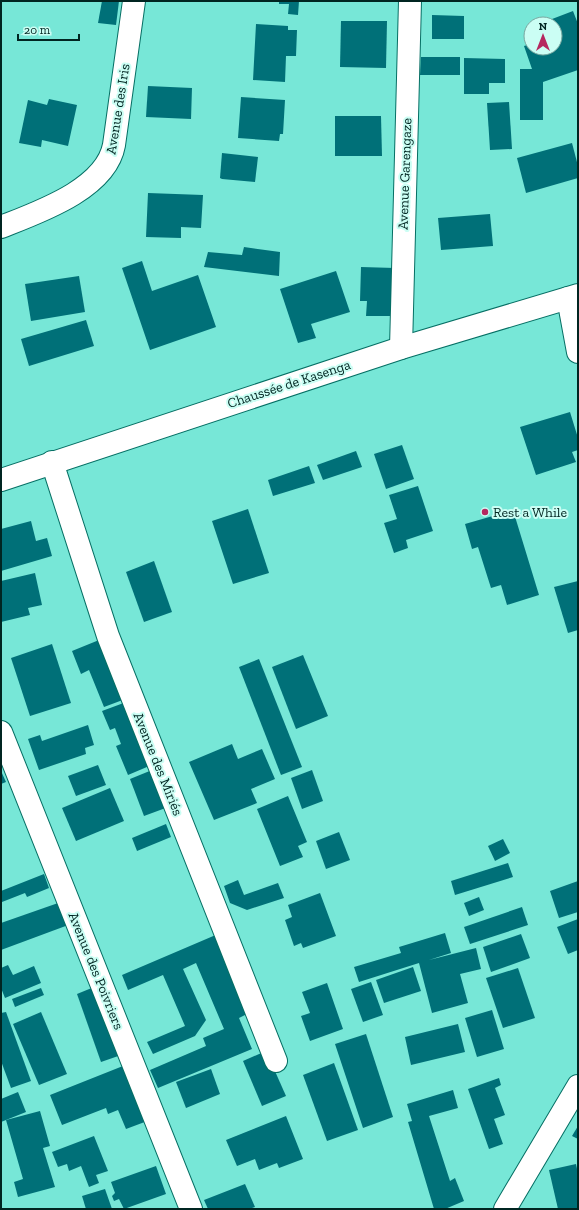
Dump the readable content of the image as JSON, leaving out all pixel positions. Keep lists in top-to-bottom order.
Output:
{
  "streets": {
    "street": [
      "Avenue des Iris",
      "Avenue Garengaze",
      "Chaussée de Kasenga",
      "Avenue des Miriés",
      "Avenue des Poivriers"
    ]
  },
  "crossings": [
    ["Avenue Garengaze", "Chaussée de Kasenga"],
    ["Chaussée de Kasenga", "Avenue des Miriés"]
  ],
  "places": ["Rest a While"],
  "scale_bar": "20 m",
  "north": "top"
}
